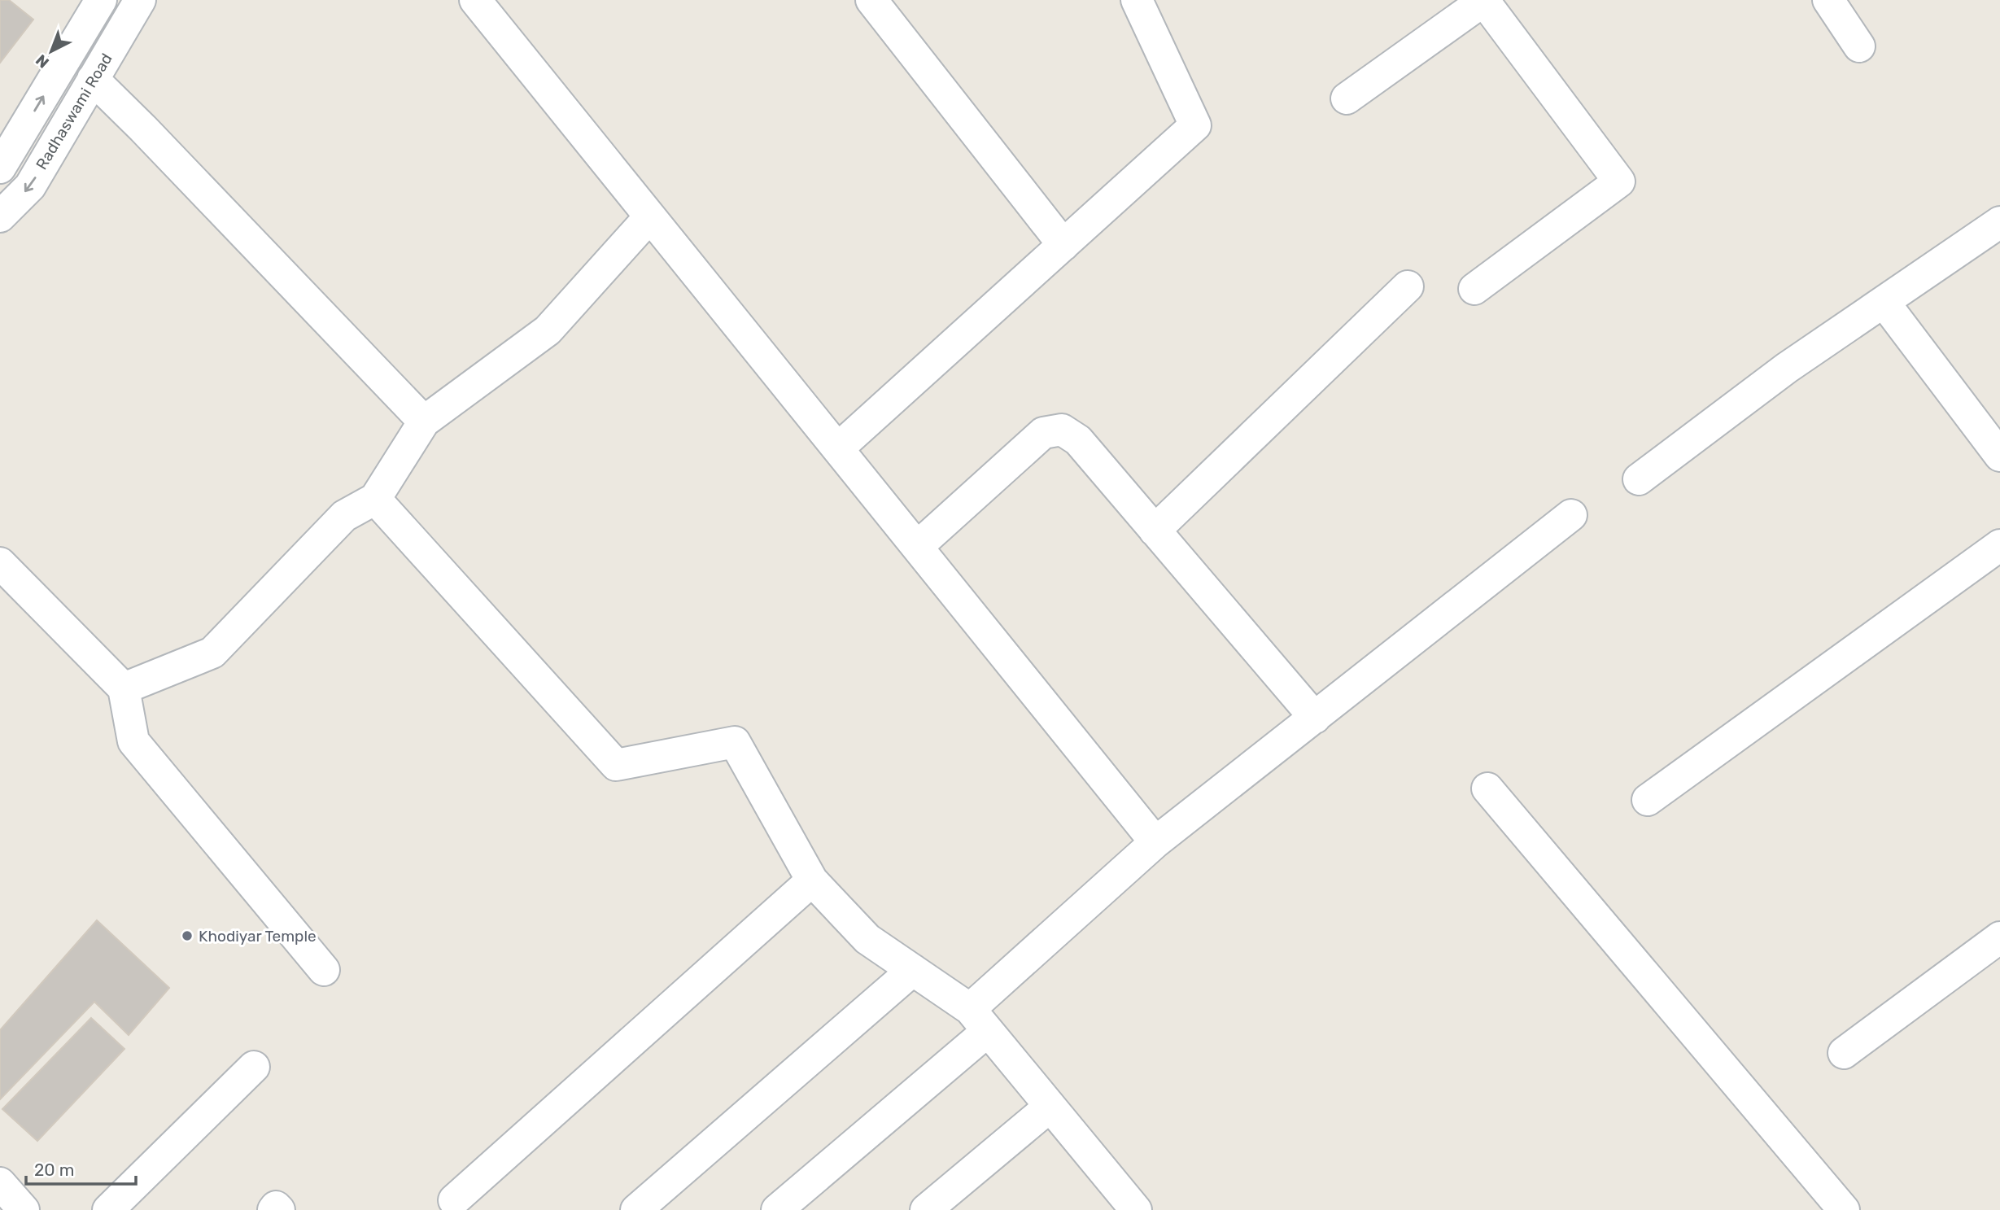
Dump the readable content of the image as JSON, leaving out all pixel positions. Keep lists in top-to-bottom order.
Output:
{
  "streets": {
    "street": ["Radhaswami Road"]
  },
  "places": ["Khodiyar Temple"],
  "scale_bar": "20 m",
  "north": "bottom left"
}
